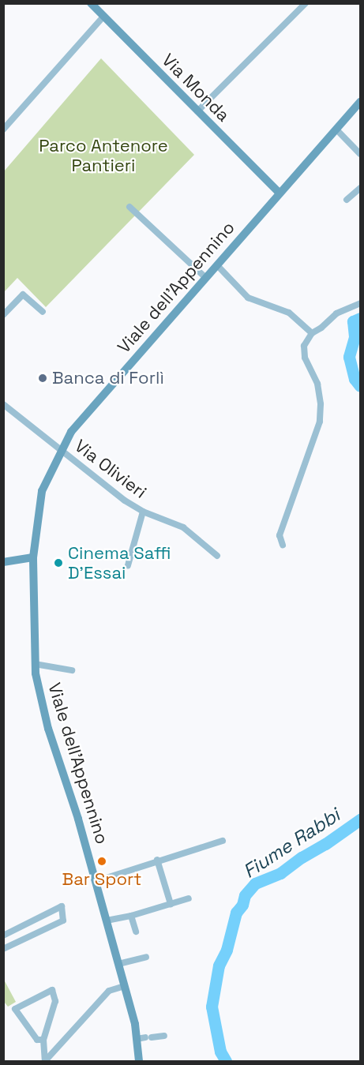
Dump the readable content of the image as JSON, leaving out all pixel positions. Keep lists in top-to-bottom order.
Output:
{
  "streets": {
    "main road": ["Via Monda", "Viale dell'Appennino"],
    "street": ["Via Olivieri"]
  },
  "crossings": [
    ["Via Monda", "Viale dell'Appennino"],
    ["Viale dell'Appennino", "Via Olivieri"]
  ],
  "water": ["Fiume Rabbi"],
  "parks": ["Parco Antenore Pantieri"],
  "places": ["Banca di Forlì", "Cinema Saffi D'Essai", "Bar Sport"]
}
